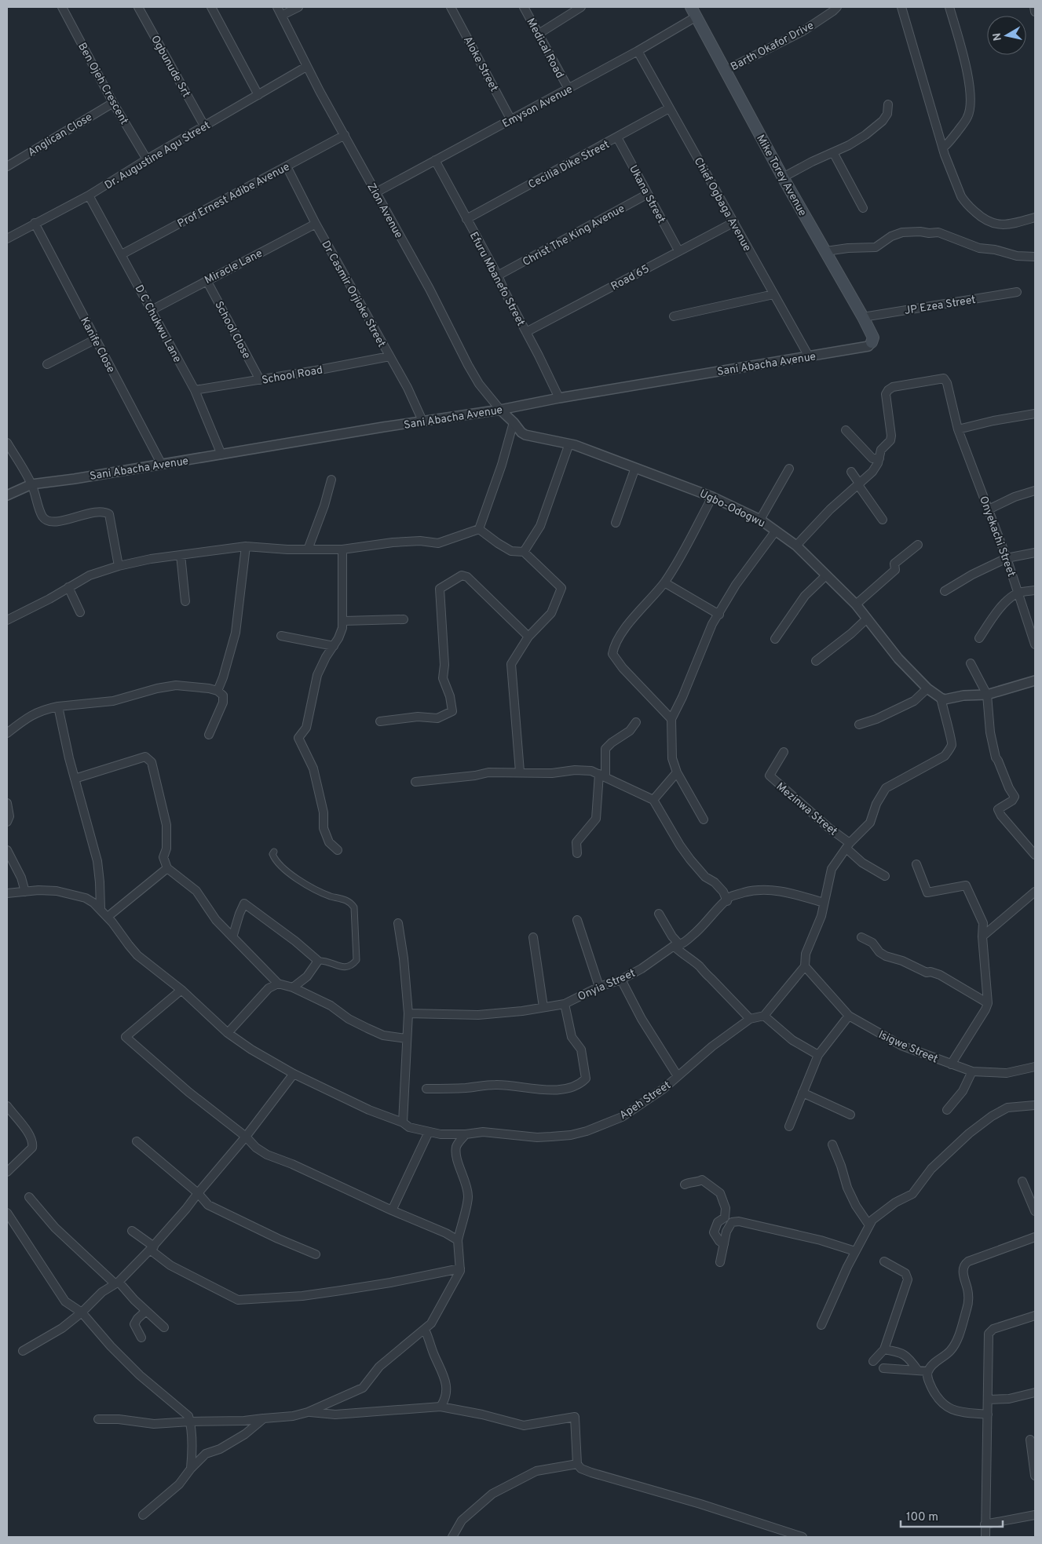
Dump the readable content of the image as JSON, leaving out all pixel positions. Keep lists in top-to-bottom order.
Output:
{
  "streets": {
    "main road": ["Mike Torey Avenue"],
    "street": [
      "Barth Okafor Drive",
      "Medical Road",
      "Aloke Street",
      "Ogbunude Srt",
      "Ben Ojeh Crescent",
      "Emyson Avenue",
      "Anglican Close",
      "Dr. Augustine Agu Street",
      "Cecilia Dike Street",
      "Ukana Street",
      "Prof Ernest Adibe Avenue",
      "Chief Ogbaga Avenue",
      "Zion Avenue",
      "Christ The King Avenue",
      "Miracle Lane",
      "Road 65",
      "Efuru Mbanefo Street",
      "Dr Casmir Orjioke Street",
      "JP Ezea Street",
      "D C Chukwu Lane",
      "School Close",
      "Kanife Close",
      "Sani Abacha Avenue",
      "School Road",
      "Ugbo-Odogwu",
      "Onyekachi Street",
      "Mezinwa Street",
      "Onyia Street",
      "Isigwe Street",
      "Apeh Street"
    ]
  },
  "crossings": [
    ["Barth Okafor Drive", "Mike Torey Avenue"],
    ["Medical Road", "Emyson Avenue"],
    ["Aloke Street", "Emyson Avenue"],
    ["Ogbunude Srt", "Dr. Augustine Agu Street"],
    ["Ben Ojeh Crescent", "Anglican Close"],
    ["Ben Ojeh Crescent", "Dr. Augustine Agu Street"],
    ["Emyson Avenue", "Mike Torey Avenue"],
    ["Emyson Avenue", "Chief Ogbaga Avenue"],
    ["Emyson Avenue", "Zion Avenue"],
    ["Emyson Avenue", "Efuru Mbanefo Street"],
    ["Dr. Augustine Agu Street", "Zion Avenue"],
    ["Dr. Augustine Agu Street", "D C Chukwu Lane"],
    ["Dr. Augustine Agu Street", "Kanife Close"],
    ["Cecilia Dike Street", "Ukana Street"],
    ["Cecilia Dike Street", "Chief Ogbaga Avenue"],
    ["Cecilia Dike Street", "Efuru Mbanefo Street"],
    ["Mike Torey Avenue", "JP Ezea Street"],
    ["Mike Torey Avenue", "Sani Abacha Avenue"],
    ["Ukana Street", "Christ The King Avenue"],
    ["Ukana Street", "Road 65"],
    ["Prof Ernest Adibe Avenue", "Zion Avenue"],
    ["Prof Ernest Adibe Avenue", "Dr Casmir Orjioke Street"],
    ["Prof Ernest Adibe Avenue", "D C Chukwu Lane"],
    ["Chief Ogbaga Avenue", "Road 65"],
    ["Chief Ogbaga Avenue", "Sani Abacha Avenue"],
    ["Zion Avenue", "Sani Abacha Avenue"],
    ["Zion Avenue", "Ugbo-Odogwu"],
    ["Christ The King Avenue", "Efuru Mbanefo Street"],
    ["Miracle Lane", "Dr Casmir Orjioke Street"],
    ["Miracle Lane", "D C Chukwu Lane"],
    ["Miracle Lane", "School Close"],
    ["Road 65", "Efuru Mbanefo Street"],
    ["Efuru Mbanefo Street", "Sani Abacha Avenue"],
    ["Dr Casmir Orjioke Street", "Sani Abacha Avenue"],
    ["Dr Casmir Orjioke Street", "School Road"],
    ["D C Chukwu Lane", "Sani Abacha Avenue"],
    ["D C Chukwu Lane", "School Road"],
    ["School Close", "School Road"],
    ["Kanife Close", "Sani Abacha Avenue"],
    ["Sani Abacha Avenue", "Ugbo-Odogwu"]
  ],
  "scale_bar": "100 m",
  "north": "left"
}
